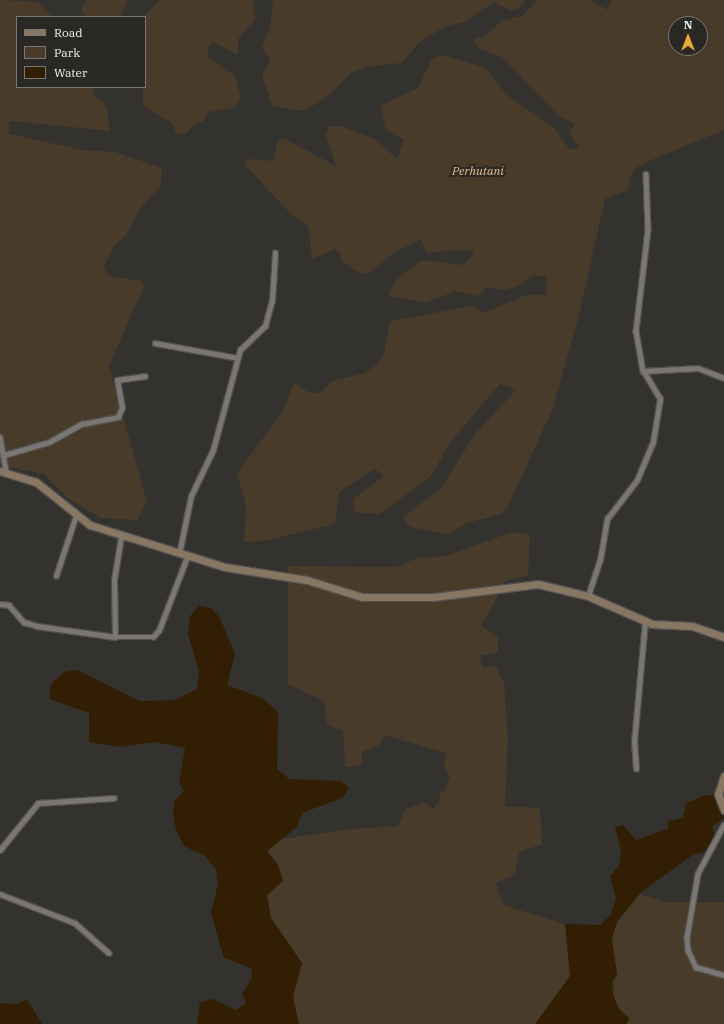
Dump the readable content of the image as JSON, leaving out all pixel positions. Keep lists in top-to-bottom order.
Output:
{
  "parks": ["Perhutani"],
  "legend": ["Road", "Park", "Water"],
  "north": "top"
}
